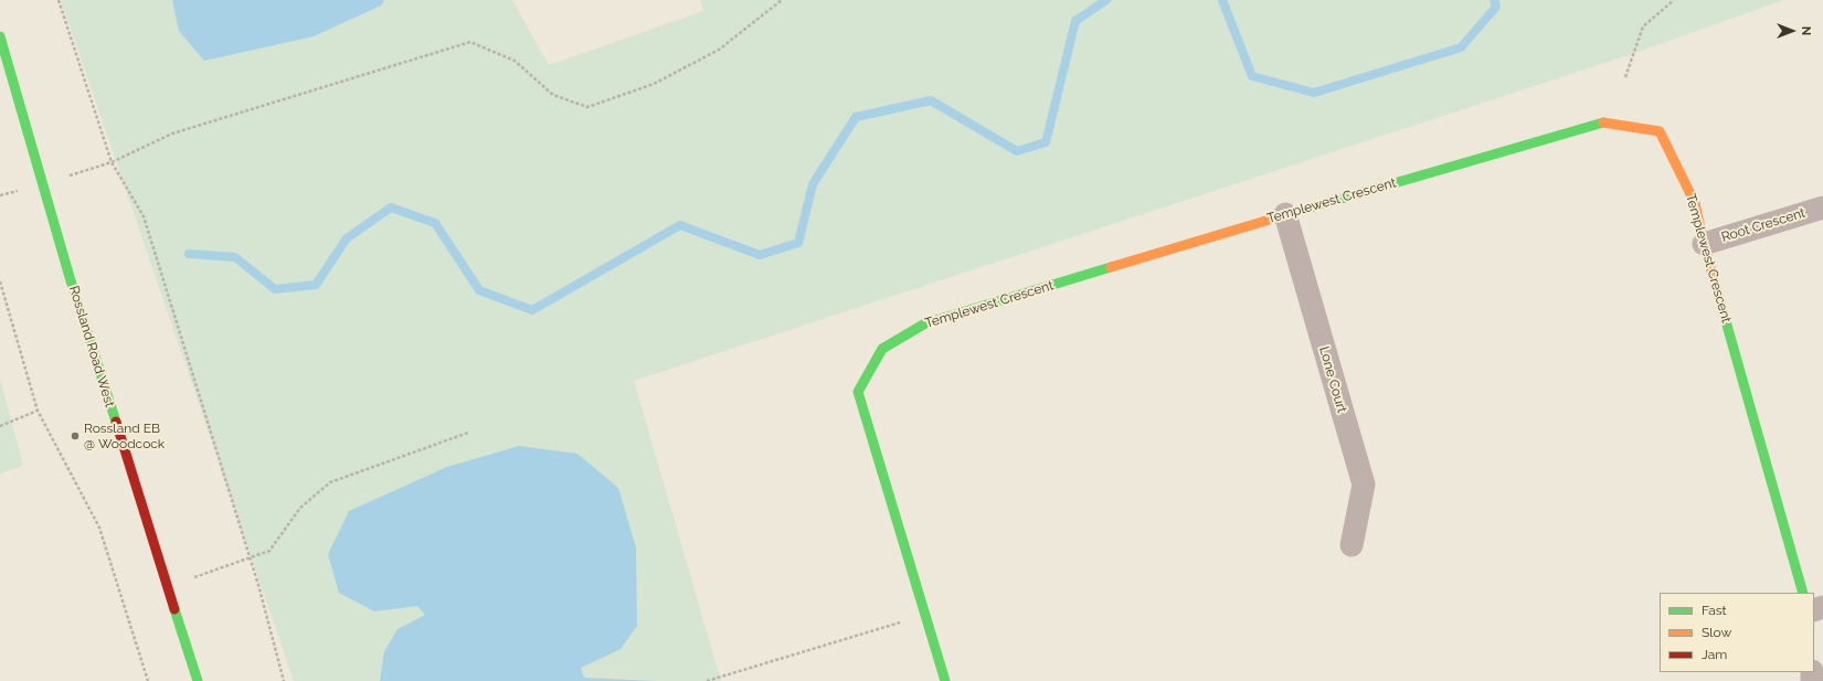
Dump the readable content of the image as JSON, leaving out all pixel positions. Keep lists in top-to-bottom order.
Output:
{
  "streets": {
    "street": [
      "Templewest Crescent",
      "Root Crescent",
      "Rossland Road West",
      "Lone Court"
    ]
  },
  "crossings": [
    ["Templewest Crescent", "Root Crescent"],
    ["Templewest Crescent", "Lone Court"]
  ],
  "places": ["Rossland EB @ Woodcock"],
  "legend": ["Fast", "Slow", "Jam"],
  "north": "right"
}
